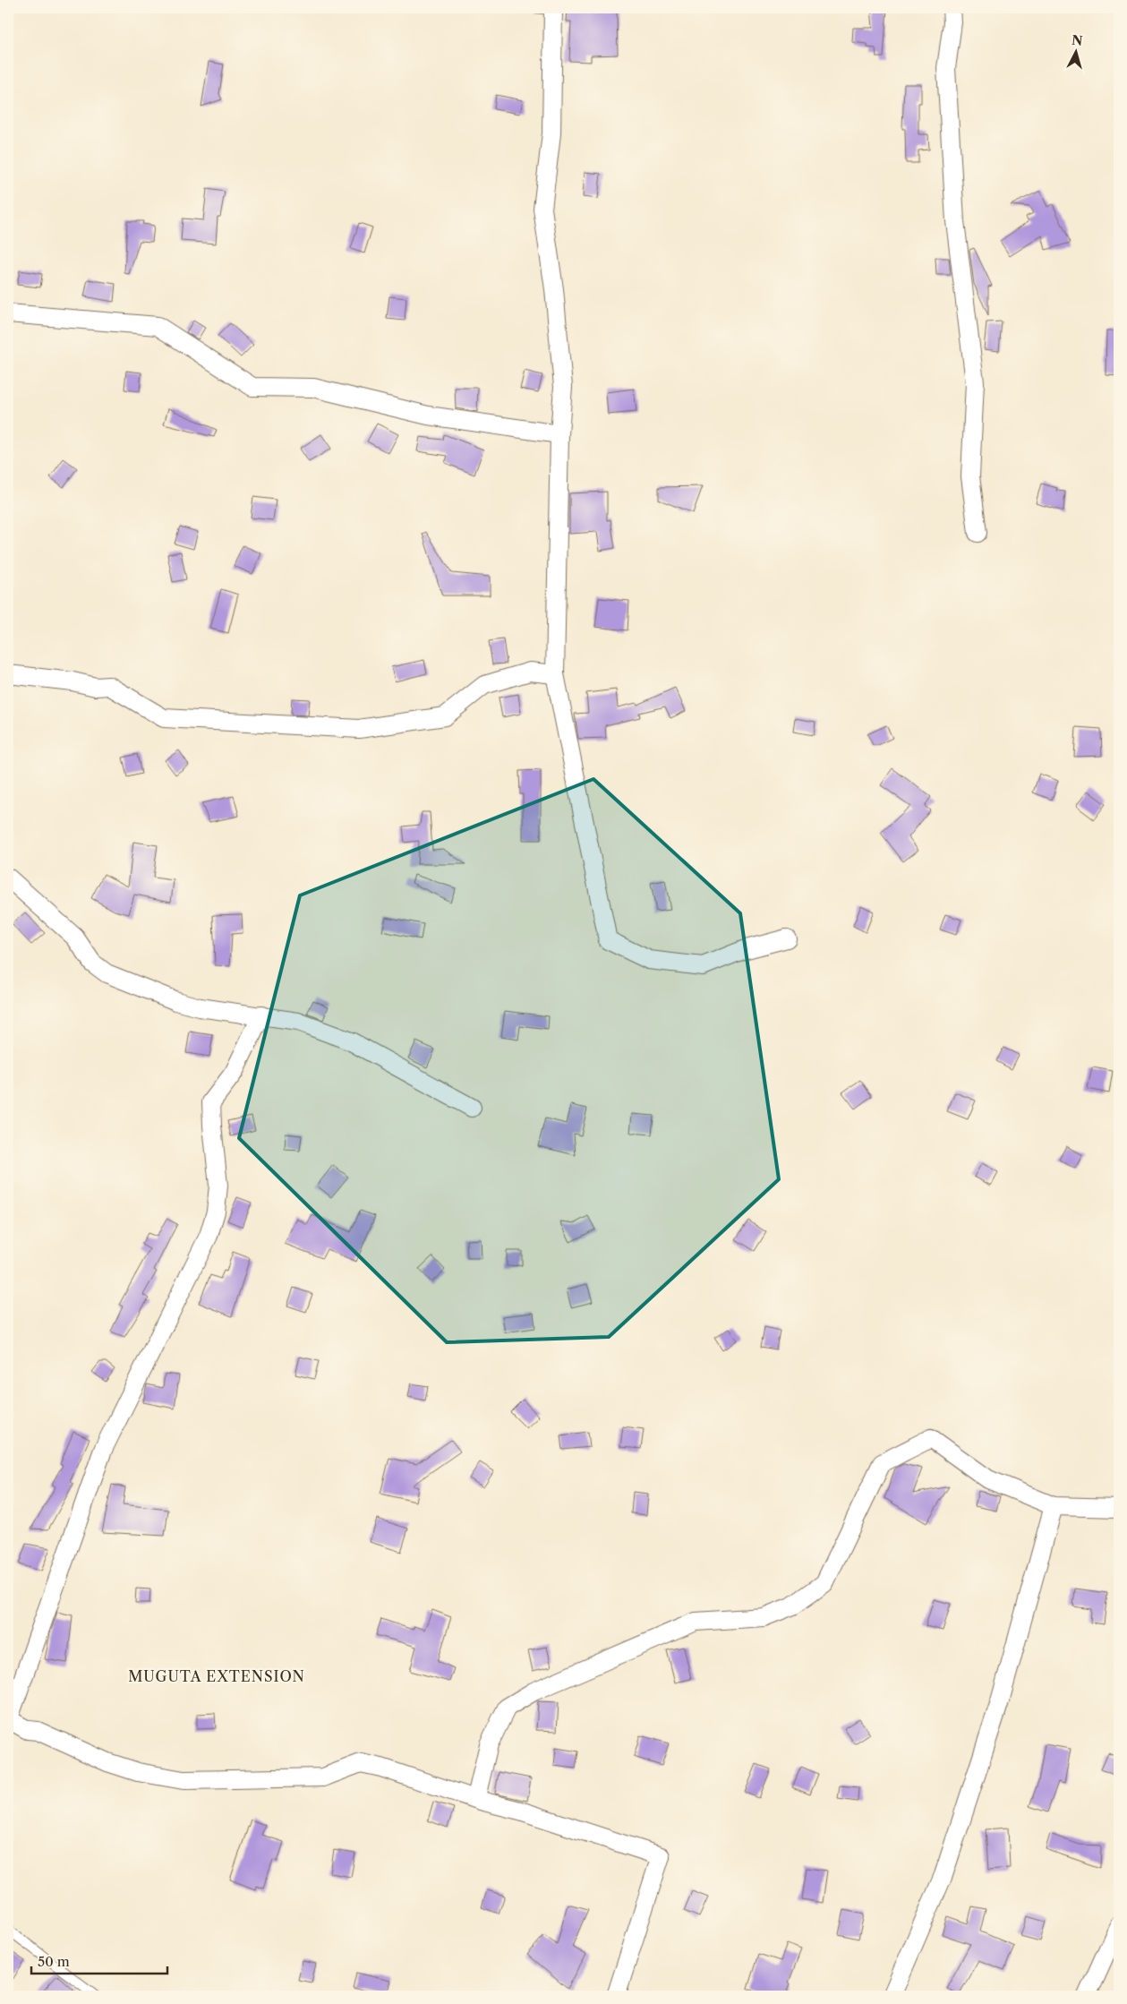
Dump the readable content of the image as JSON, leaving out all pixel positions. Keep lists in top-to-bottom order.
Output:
{
  "districts": ["MUGUTA EXTENSION"],
  "scale_bar": "50 m",
  "north": "top"
}
